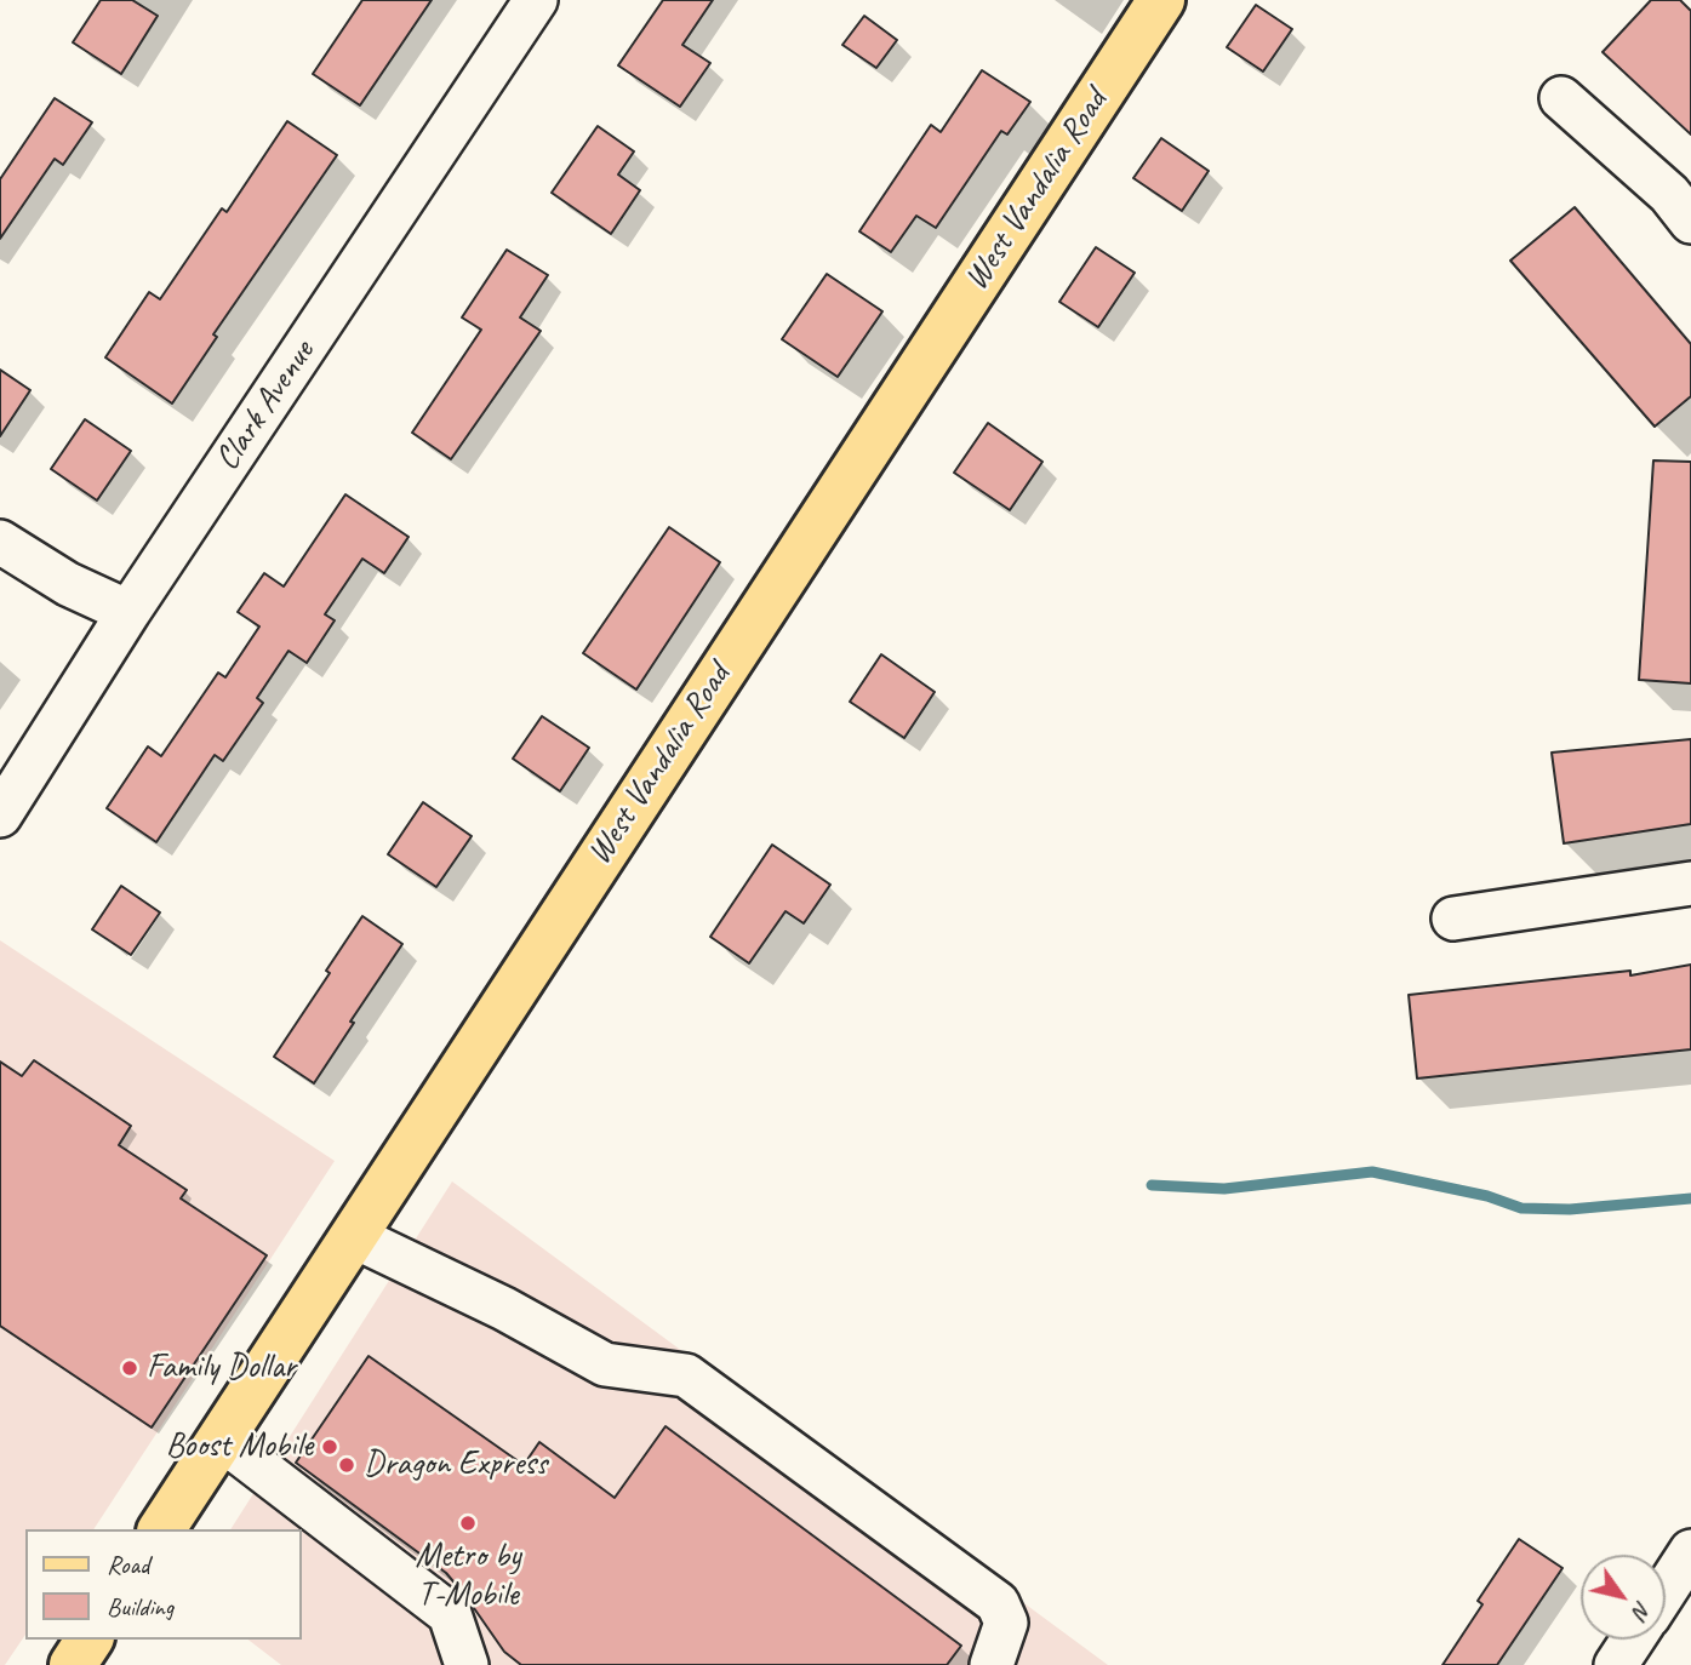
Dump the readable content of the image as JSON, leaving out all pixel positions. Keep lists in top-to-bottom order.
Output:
{
  "streets": {
    "main road": ["West Vandalia Road"],
    "street": ["Clark Avenue"]
  },
  "places": [
    "Family Dollar",
    "Boost Mobile",
    "Dragon Express",
    "Metro by T-Mobile"
  ],
  "legend": ["Road", "Building"],
  "north": "bottom right"
}
